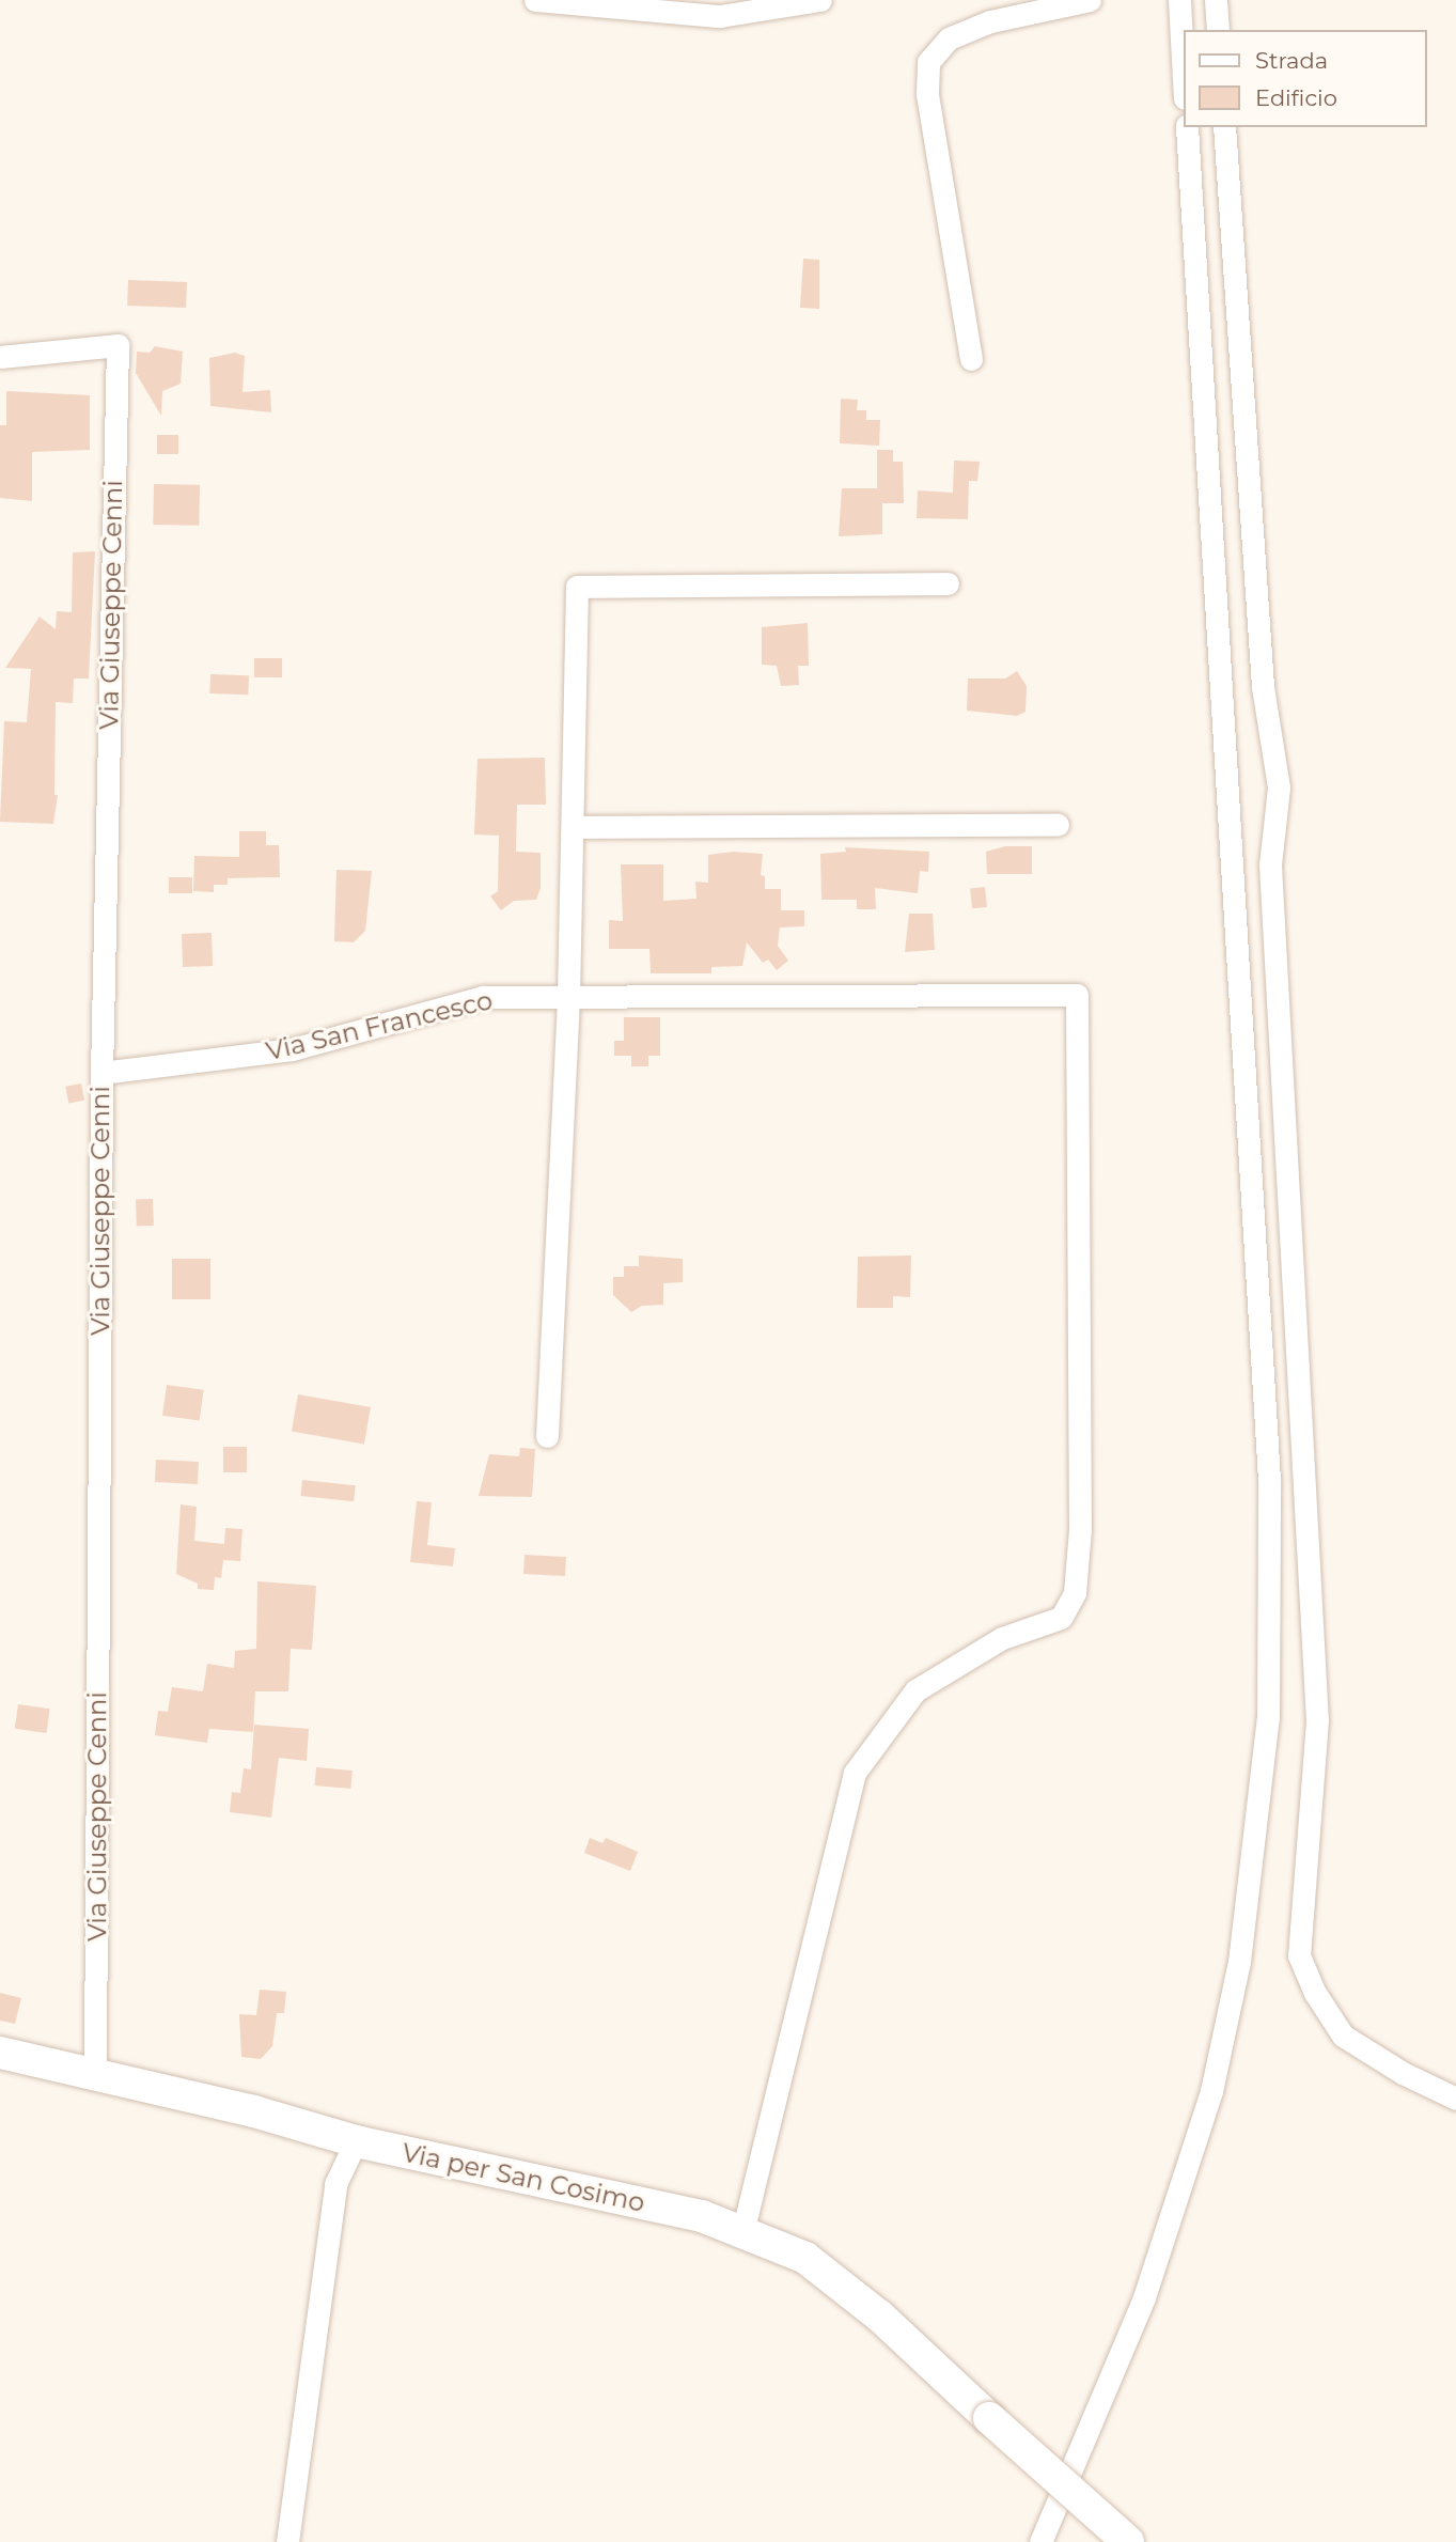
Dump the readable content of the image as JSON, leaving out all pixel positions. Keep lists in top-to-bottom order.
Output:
{
  "streets": {
    "street": ["Via Giuseppe Cenni", "Via San Francesco", "Via per San Cosimo"]
  },
  "crossings": [
    ["Via Giuseppe Cenni", "Via San Francesco"],
    ["Via Giuseppe Cenni", "Via per San Cosimo"],
    ["Via San Francesco", "Via per San Cosimo"]
  ],
  "legend": ["Strada", "Edificio"]
}
